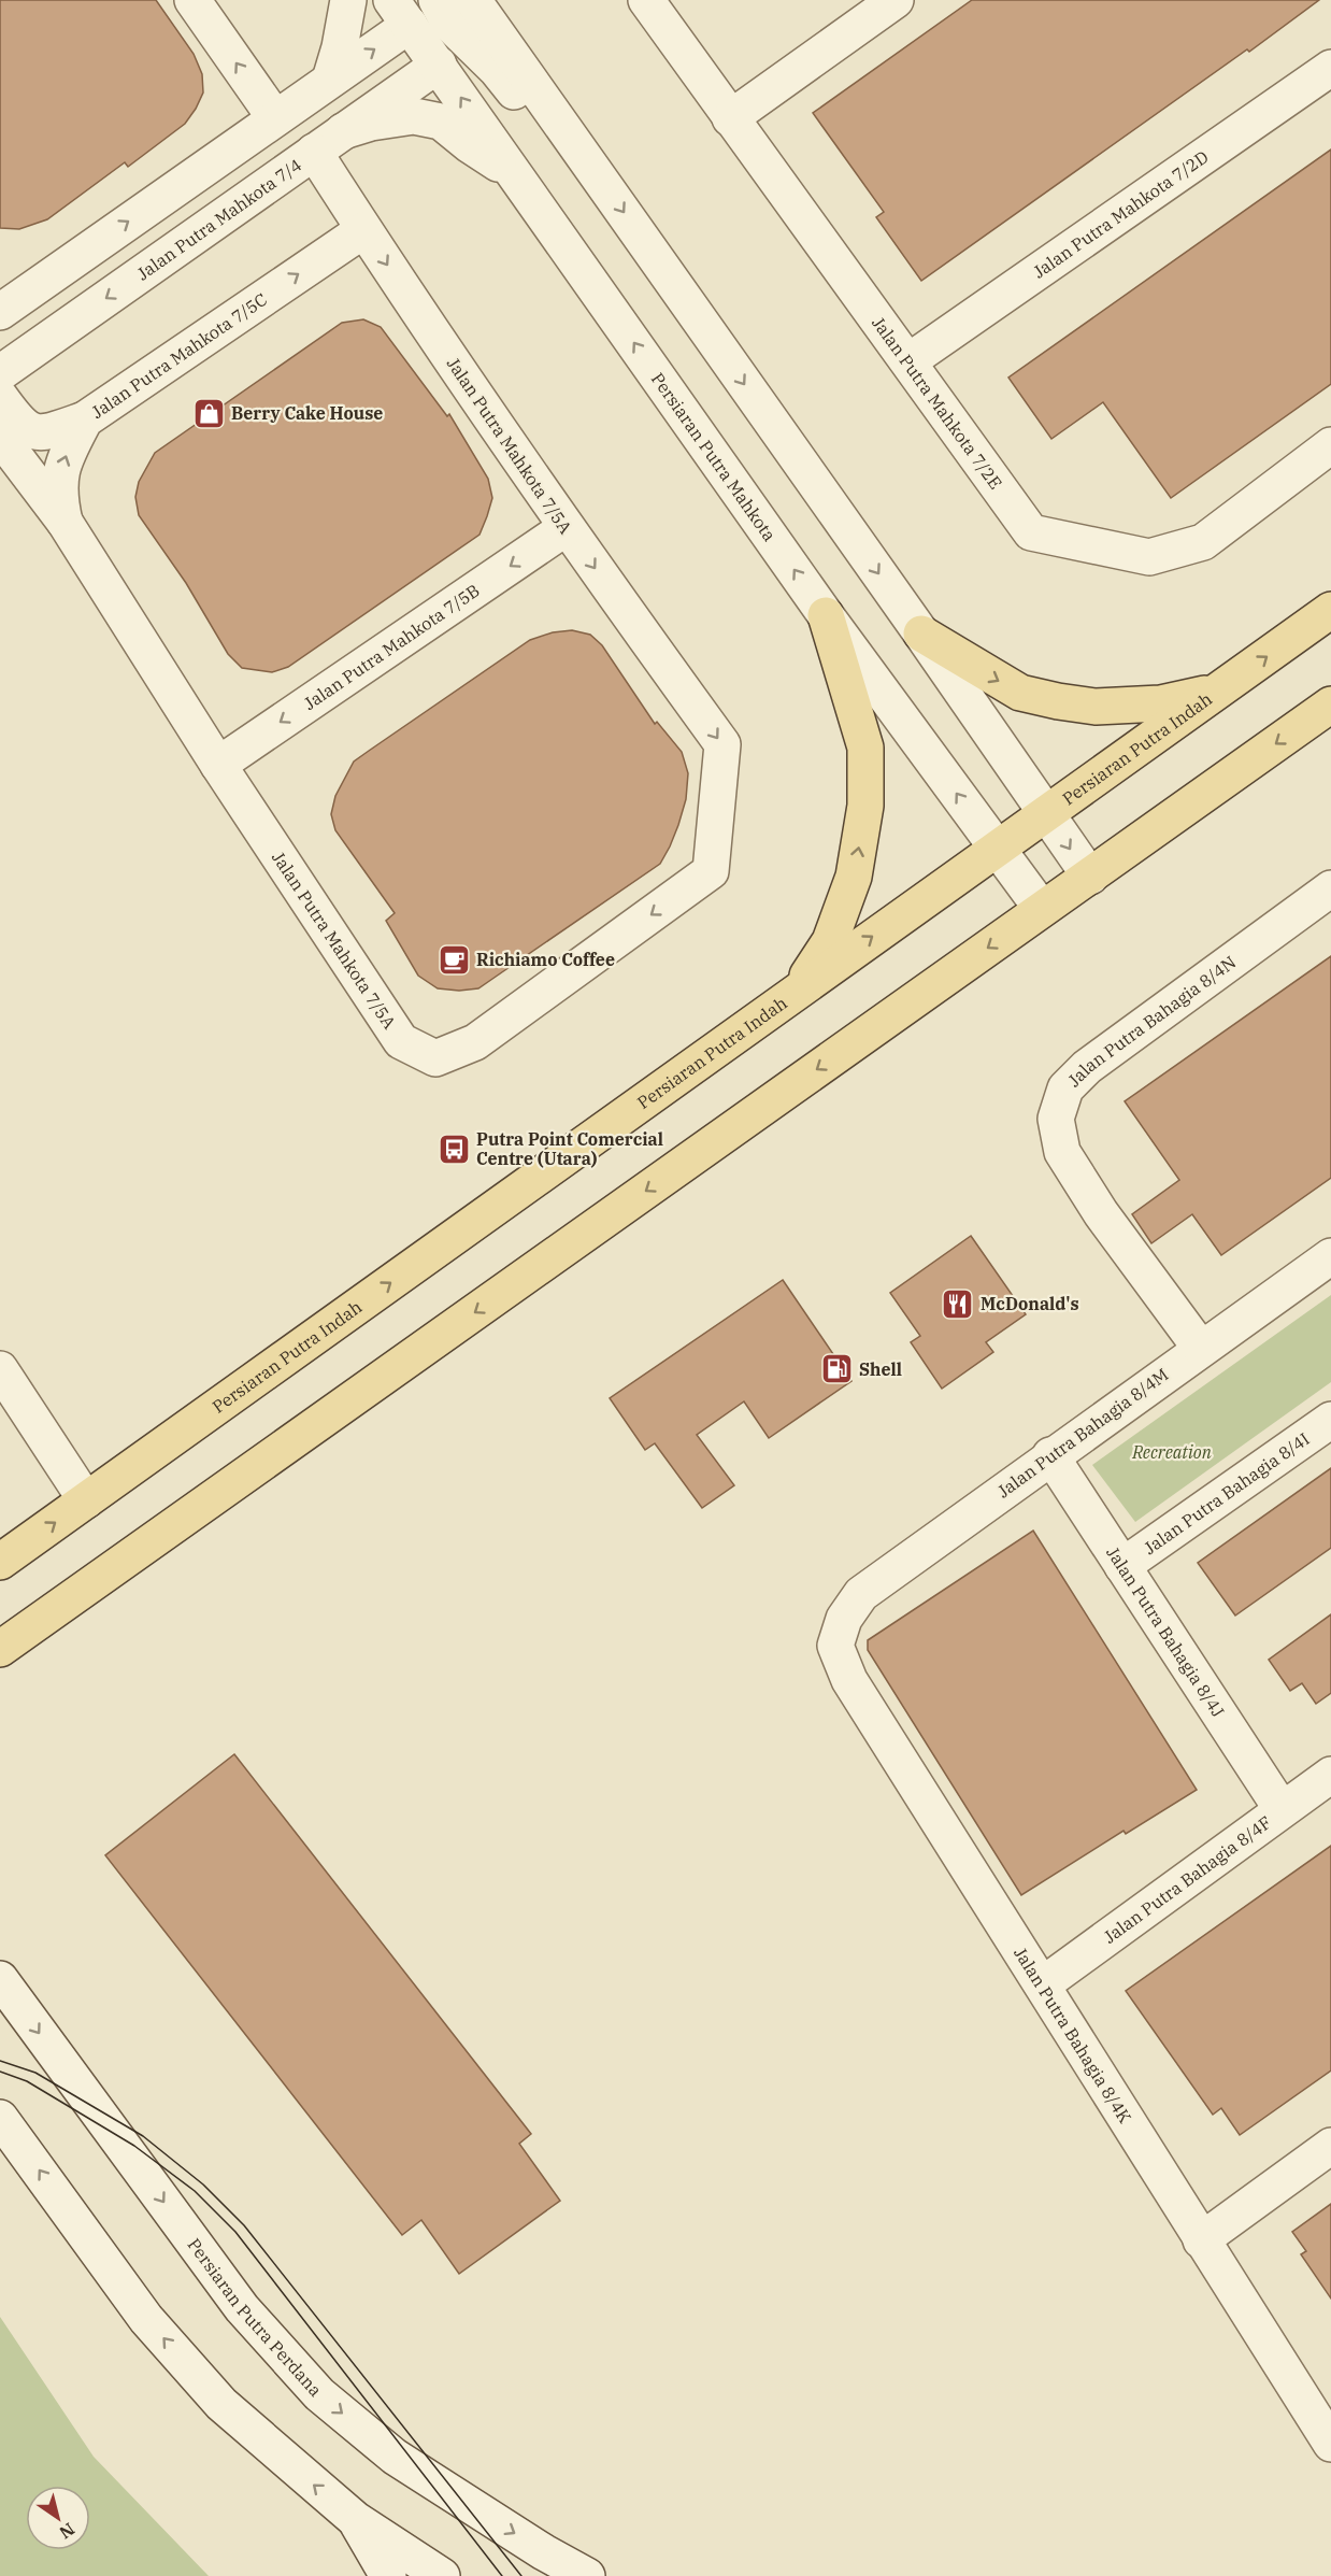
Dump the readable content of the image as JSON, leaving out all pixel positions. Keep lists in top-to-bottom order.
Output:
{
  "streets": {
    "main road": ["Persiaran Putra Indah"],
    "street": [
      "Jalan Putra Mahkota 7/2D",
      "Jalan Putra Mahkota 7/4",
      "Jalan Putra Mahkota 7/5C",
      "Jalan Putra Mahkota 7/2E",
      "Jalan Putra Mahkota 7/5A",
      "Persiaran Putra Mahkota",
      "Jalan Putra Mahkota 7/5B",
      "Jalan Putra Bahagia 8/4N",
      "Jalan Putra Bahagia 8/4M",
      "Jalan Putra Bahagia 8/4I",
      "Jalan Putra Bahagia 8/4J",
      "Jalan Putra Bahagia 8/4F",
      "Jalan Putra Bahagia 8/4K",
      "Persiaran Putra Perdana"
    ]
  },
  "crossings": [
    ["Jalan Putra Mahkota 7/2D", "Jalan Putra Mahkota 7/2E"],
    ["Jalan Putra Mahkota 7/4", "Jalan Putra Mahkota 7/5A"],
    ["Jalan Putra Mahkota 7/4", "Persiaran Putra Mahkota"],
    ["Jalan Putra Mahkota 7/5C", "Jalan Putra Mahkota 7/5A"],
    ["Jalan Putra Mahkota 7/5A", "Jalan Putra Mahkota 7/5B"],
    ["Persiaran Putra Mahkota", "Persiaran Putra Indah"],
    ["Jalan Putra Bahagia 8/4N", "Jalan Putra Bahagia 8/4M"],
    ["Jalan Putra Bahagia 8/4M", "Jalan Putra Bahagia 8/4J"],
    ["Jalan Putra Bahagia 8/4M", "Jalan Putra Bahagia 8/4K"],
    ["Jalan Putra Bahagia 8/4I", "Jalan Putra Bahagia 8/4J"],
    ["Jalan Putra Bahagia 8/4J", "Jalan Putra Bahagia 8/4F"],
    ["Jalan Putra Bahagia 8/4F", "Jalan Putra Bahagia 8/4K"]
  ],
  "one_way": ["Jalan Putra Mahkota 7/5B"],
  "parks": ["Recreation"],
  "places": {
    "shop": ["Berry Cake House"],
    "cafe": ["Richiamo Coffee"],
    "bus stop": ["Putra Point Comercial Centre (Utara)"],
    "restaurant": ["McDonald's"],
    "fuel station": ["Shell"]
  },
  "north": "bottom right"
}
